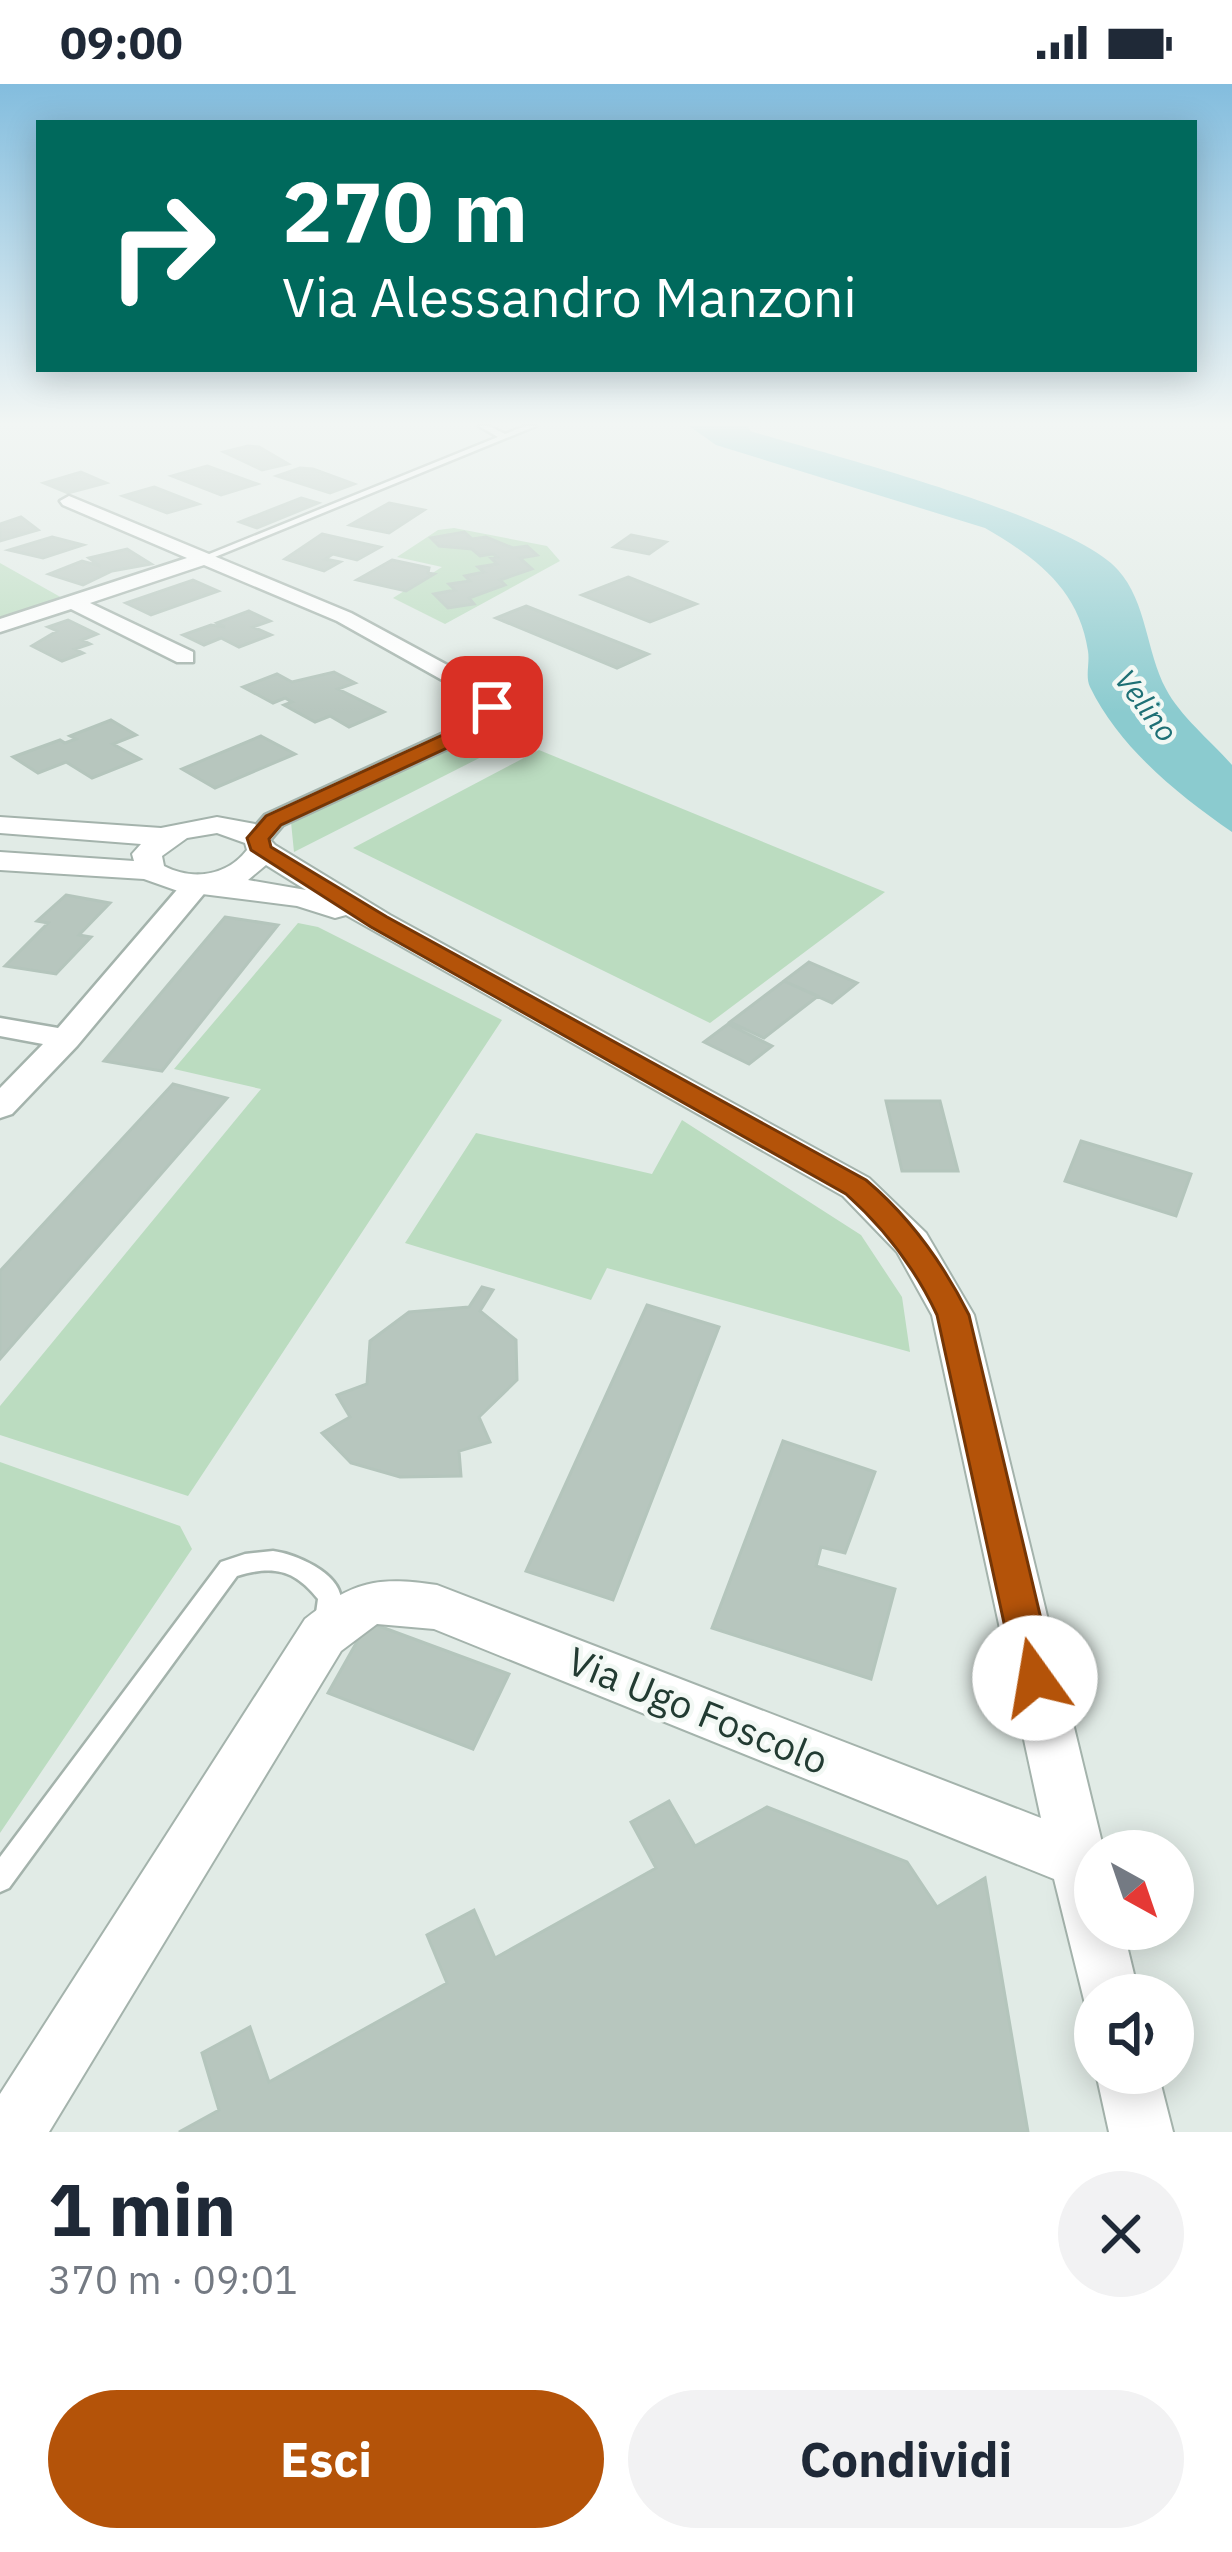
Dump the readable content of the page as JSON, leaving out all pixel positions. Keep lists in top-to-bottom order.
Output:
{
  "streets": {
    "street": ["Via Ugo Foscolo"]
  },
  "water": ["Velino"],
  "north": "bottom right",
  "page": {
    "status": "09:00",
    "turn": ["270 m", "Via Alessandro Manzoni"],
    "heading": ["1 min", "370 m · 09:01"],
    "buttons": ["Esci", "Condividi"]
  }
}
